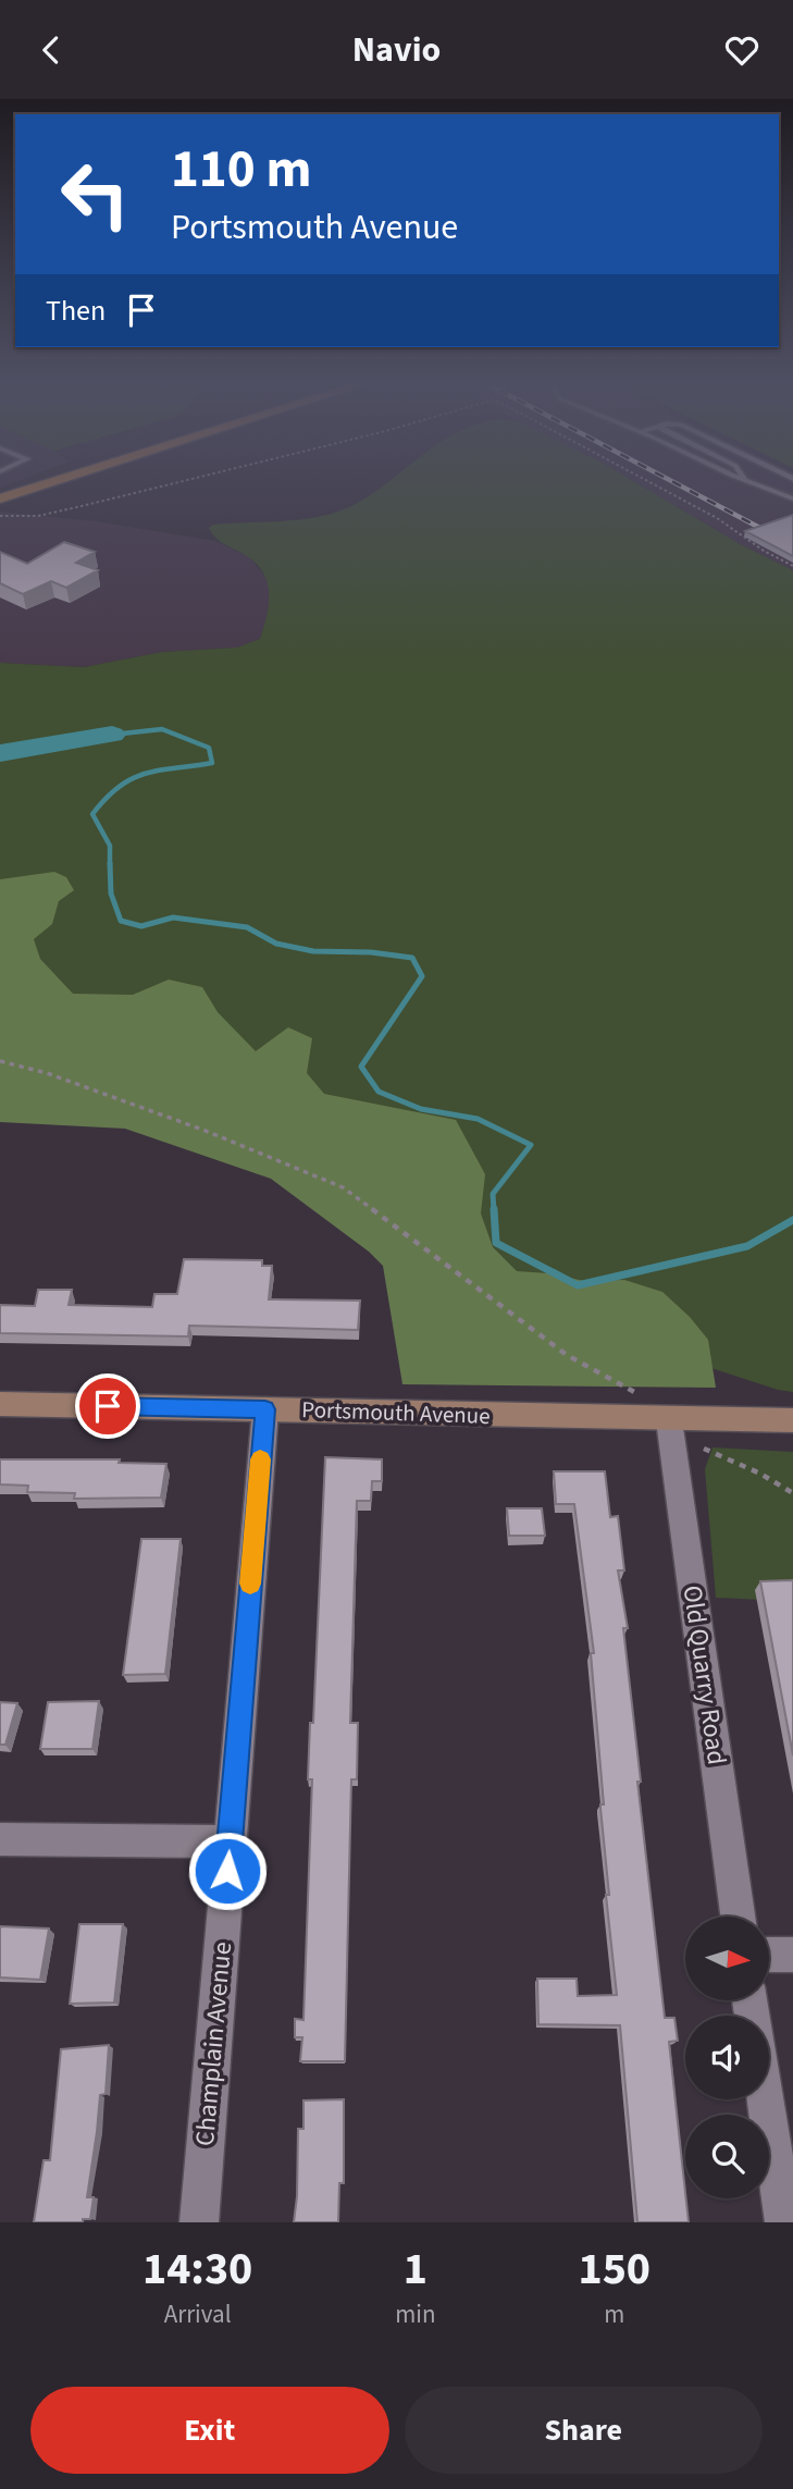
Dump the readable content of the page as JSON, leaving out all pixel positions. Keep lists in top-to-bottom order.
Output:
{
  "streets": {
    "main road": ["Portsmouth Avenue"],
    "street": ["Old Quarry Road", "Champlain Avenue"]
  },
  "crossings": [
    ["Portsmouth Avenue", "Old Quarry Road"],
    ["Portsmouth Avenue", "Champlain Avenue"]
  ],
  "north": "right",
  "page": {
    "header": "Navio",
    "turn": ["110 m", "Portsmouth Avenue"],
    "then": "Then",
    "eta": [
      "14:30",
      "Arrival",
      "1",
      "min",
      "150",
      "m"
    ],
    "buttons": ["Exit", "Share"]
  }
}
